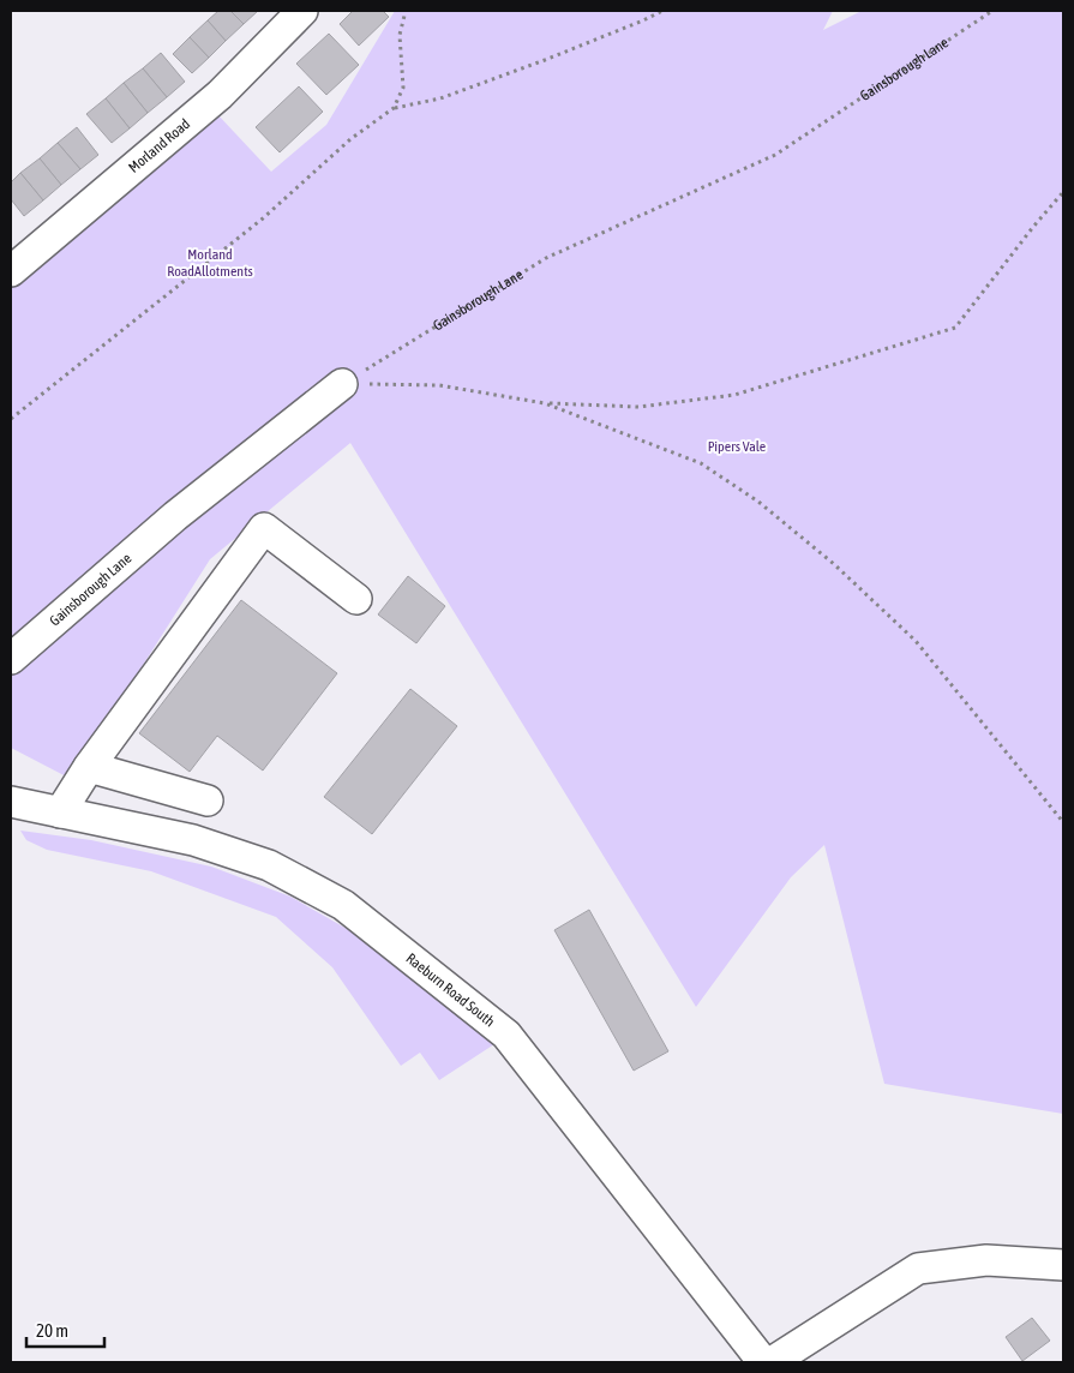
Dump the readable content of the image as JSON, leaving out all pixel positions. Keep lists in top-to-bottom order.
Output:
{
  "streets": {
    "street": ["Gainsborough Lane", "Morland Road", "Raeburn Road South"]
  },
  "parks": ["Morland RoadAllotments", "Pipers Vale"],
  "scale_bar": "20 m"
}
